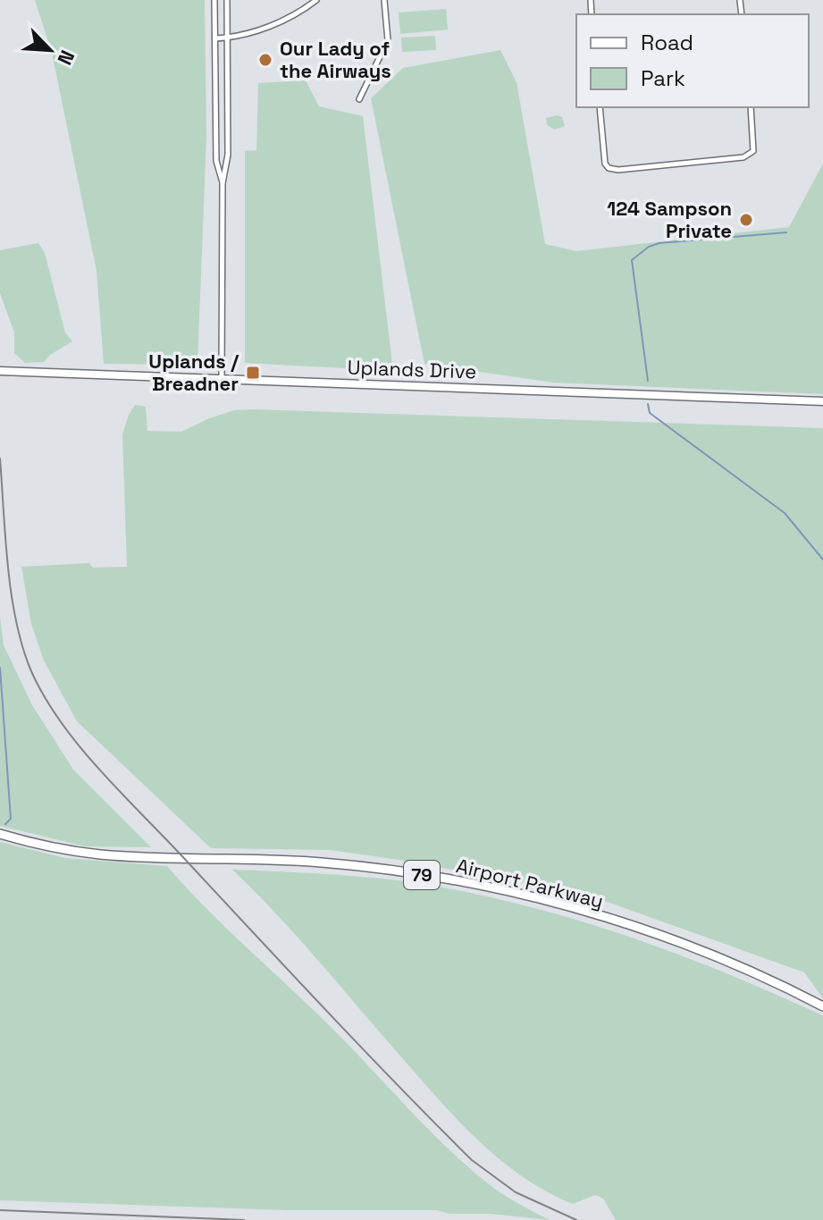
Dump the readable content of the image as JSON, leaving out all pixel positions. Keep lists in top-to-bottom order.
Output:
{
  "streets": {
    "highway": ["79", "Airport Parkway"],
    "main road": ["Uplands Drive"]
  },
  "places": {
    "other": ["Our Lady of the Airways", "124 Sampson Private"],
    "transit": ["Uplands / Breadner"]
  },
  "legend": ["Road", "Park"],
  "north": "bottom right"
}
